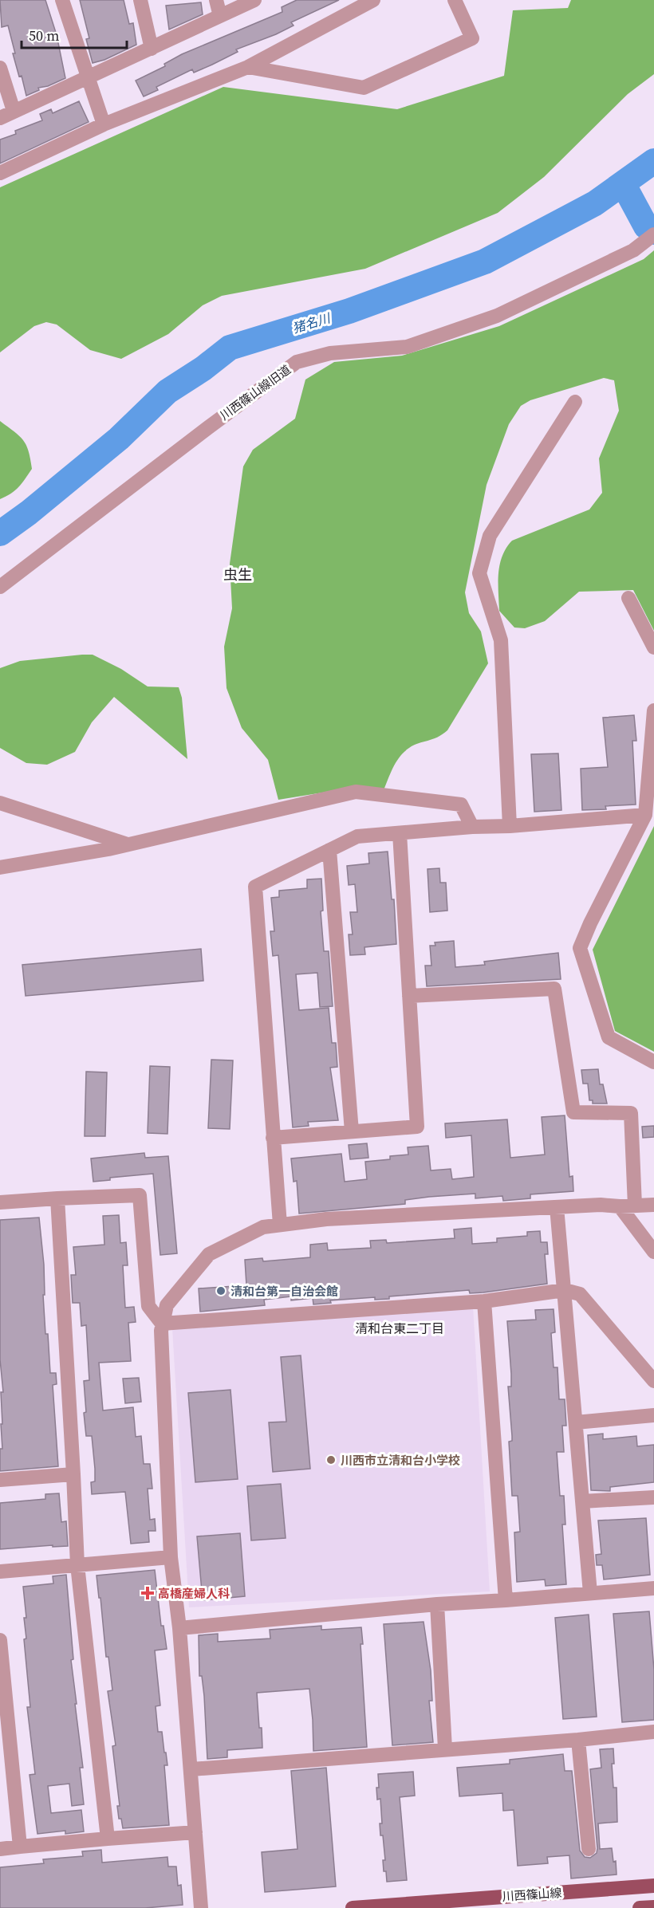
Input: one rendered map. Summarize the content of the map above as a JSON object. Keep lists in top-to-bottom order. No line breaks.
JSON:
{"streets":{"main road":["川西篠山線"],"street":["川西篠山線旧道"]},"districts":["虫生","清和台東二丁目"],"water":["猪名川"],"places":{"other":["清和台第一自治会館","川西市立清和台小学校"],"health":["高橋産婦人科"]},"scale_bar":"50 m"}
